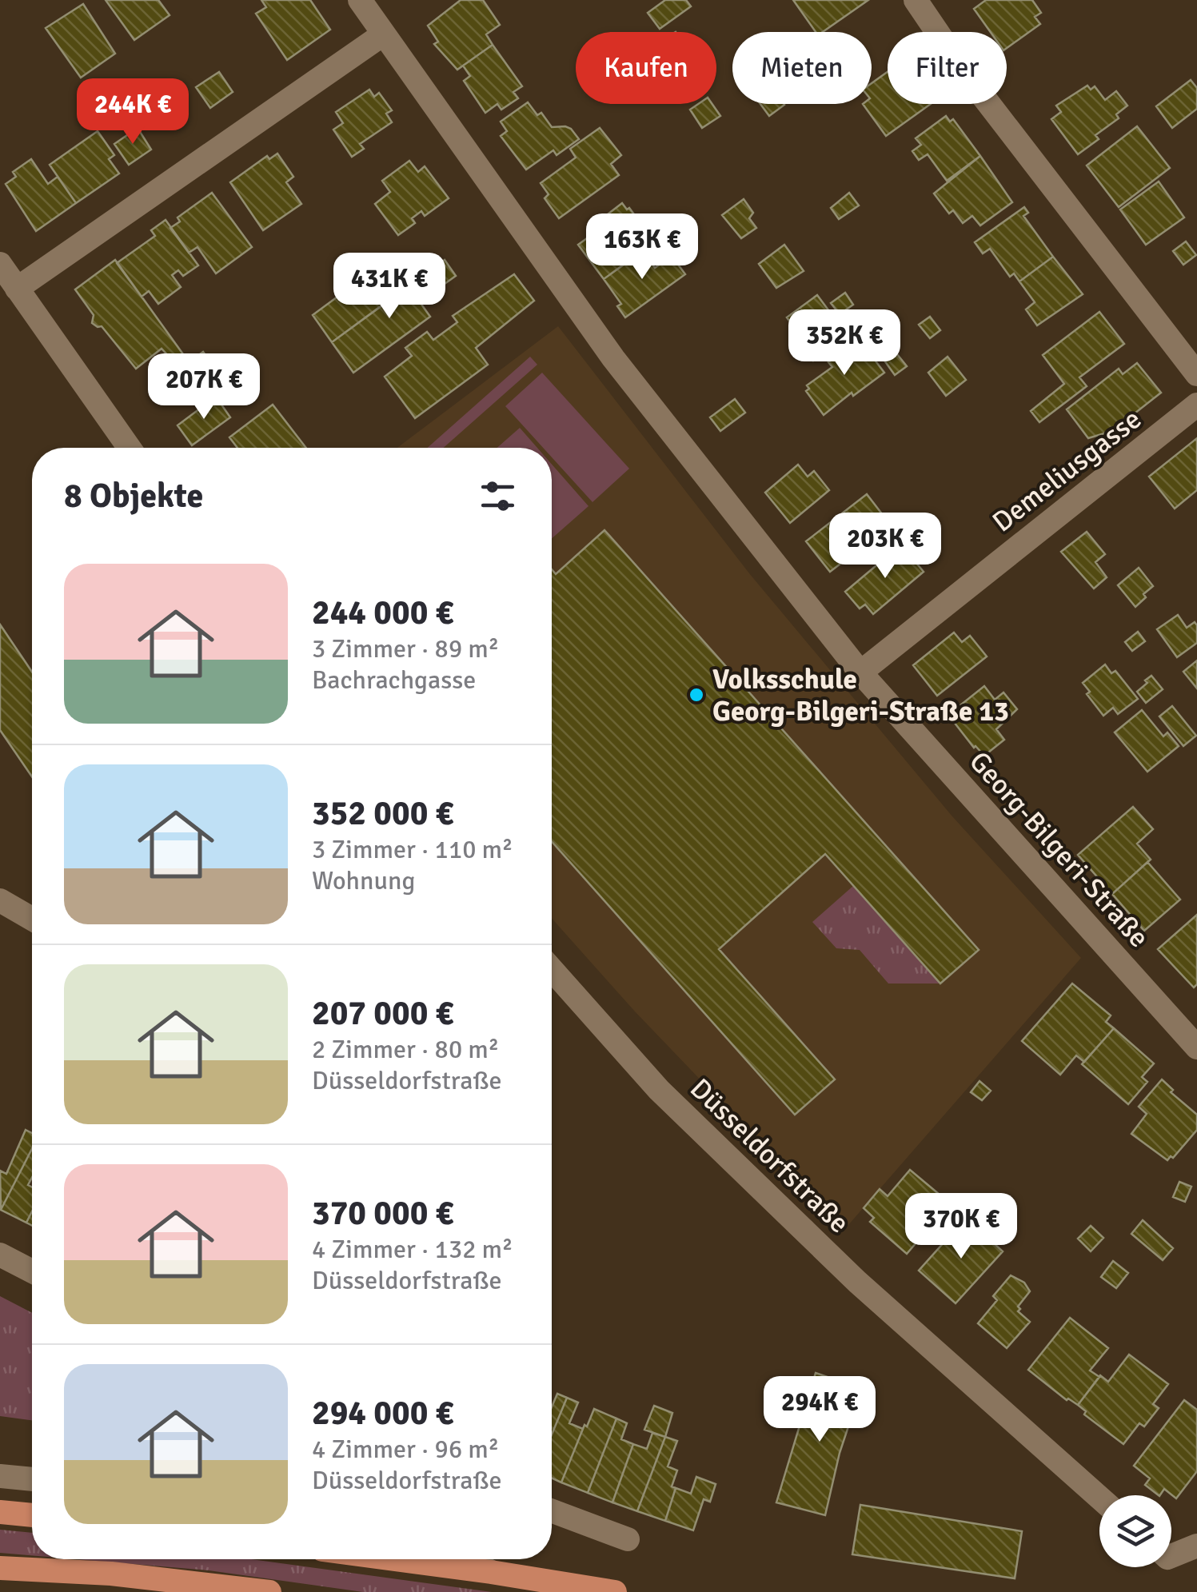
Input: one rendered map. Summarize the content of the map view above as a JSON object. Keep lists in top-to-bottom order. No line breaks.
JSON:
{"streets":{"street":["Demeliusgasse","Georg-Bilgeri-Straße","Düsseldorfstraße"]},"crossings":[["Demeliusgasse","Georg-Bilgeri-Straße"]],"places":["Volksschule Georg-Bilgeri-Straße 13"],"page":{"chip":["Kaufen","Mieten","Filter"],"price":["244K €","163K €","431K €","352K €","207K €","203K €","370K €","294K €"],"heading":"8 Objekte","list":[{"name":"244 000 €","note":"3 Zimmer · 89 m² · Bachrachgasse"},{"name":"352 000 €","note":"3 Zimmer · 110 m² · Wohnung"},{"name":"207 000 €","note":"2 Zimmer · 80 m² · Düsseldorfstraße"},{"name":"370 000 €","note":"4 Zimmer · 132 m² · Düsseldorfstraße"},{"name":"294 000 €","note":"4 Zimmer · 96 m² · Düsseldorfstraße"}]}}
